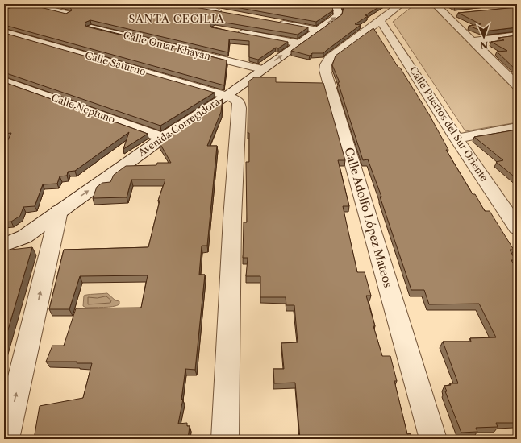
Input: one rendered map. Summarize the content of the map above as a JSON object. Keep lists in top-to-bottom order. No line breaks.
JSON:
{"streets":{"street":["Calle Omar Khayan","Calle Saturno","Calle Neptuno","Calle Puertos del Sur Oriente","Avenida Corregidora","Calle Adolfo López Mateos"]},"crossings":[["Calle Omar Khayan","Avenida Corregidora"],["Calle Saturno","Avenida Corregidora"],["Calle Neptuno","Avenida Corregidora"],["Calle Puertos del Sur Oriente","Calle Adolfo López Mateos"]],"one_way":["Avenida Corregidora"],"districts":["SANTA CECILIA"],"north":"bottom"}
